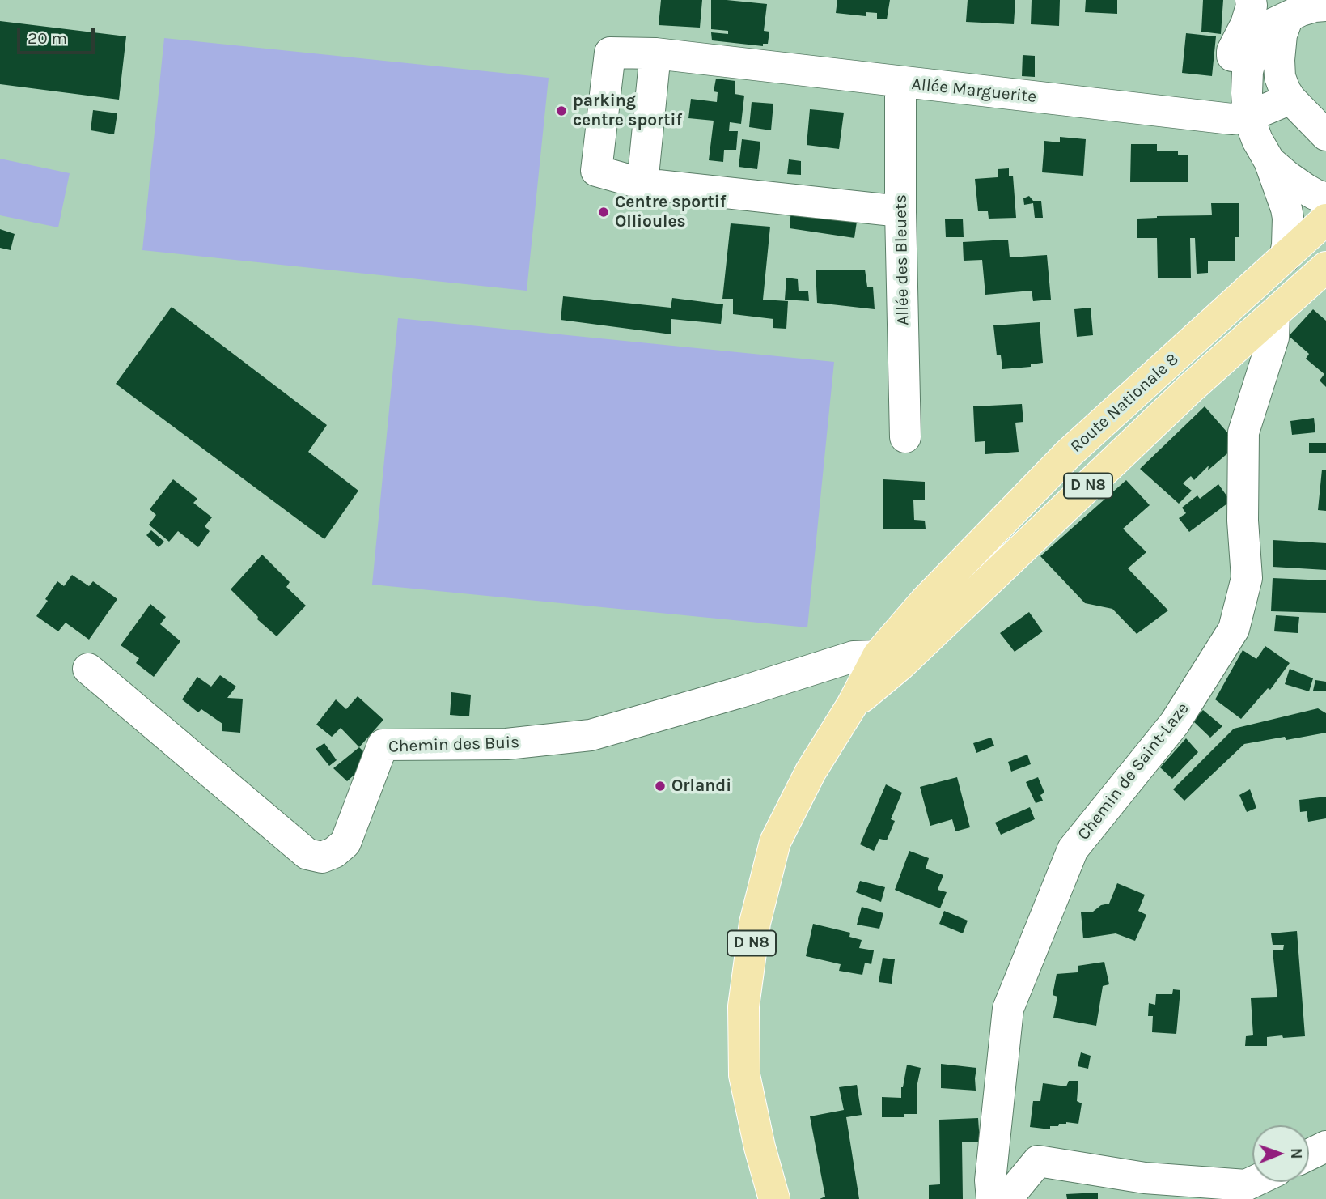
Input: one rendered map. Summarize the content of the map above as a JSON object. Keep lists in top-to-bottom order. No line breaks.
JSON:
{"streets":{"main road":["Route Nationale 8","D N8"],"street":["Allée Marguerite","Allée des Bleuets","Chemin des Buis","Chemin de Saint-Laze"]},"crossings":[["Allée Marguerite","Allée des Bleuets"],["Route Nationale 8","Chemin des Buis"],["Route Nationale 8","Chemin de Saint-Laze"]],"places":["parking centre sportif","Centre sportif Ollioules","Orlandi"],"scale_bar":"20 m","north":"right"}
